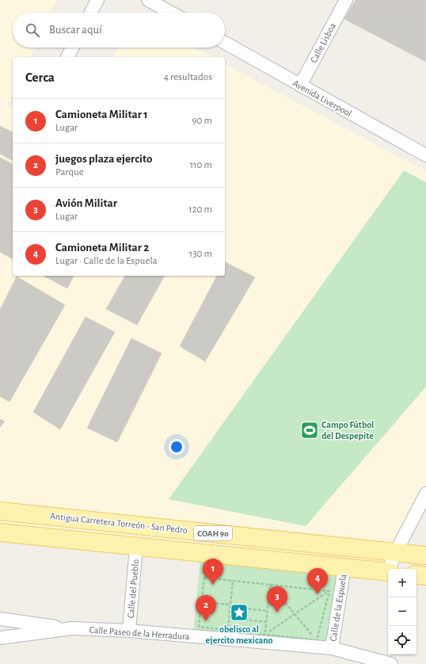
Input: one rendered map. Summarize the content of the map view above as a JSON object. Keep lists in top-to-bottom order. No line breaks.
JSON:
{"streets":{"main road":["Antigua Carretera Torreón - San Pedro","COAH 90"],"street":["Calle Lisboa","Avenida Liverpool","Calle del Pueblo","Calle de la Espuela","Calle Paseo de la Herradura"]},"crossings":[["Calle Lisboa","Avenida Liverpool"],["COAH 90","Calle del Pueblo"],["COAH 90","Calle de la Espuela"],["Calle del Pueblo","Calle Paseo de la Herradura"],["Calle de la Espuela","Calle Paseo de la Herradura"]],"places":{"sports":["Campo Fútbol del Despepite"],"place":["obelisco al ejercito mexicano"]},"page":{"search":"Buscar aquí","heading":["Cerca","4 resultados"],"list":[{"mark":"1","name":"Camioneta Militar 1","note":"Lugar","value":"90 m"},{"mark":"2","name":"juegos plaza ejercito","note":"Parque","value":"110 m"},{"mark":"3","name":"Avión Militar","note":"Lugar","value":"120 m"},{"mark":"4","name":"Camioneta Militar 2","note":"Lugar · Calle de la Espuela","value":"130 m"}],"pins":["1","4","3","2"],"map_buttons":["+","−"]}}
